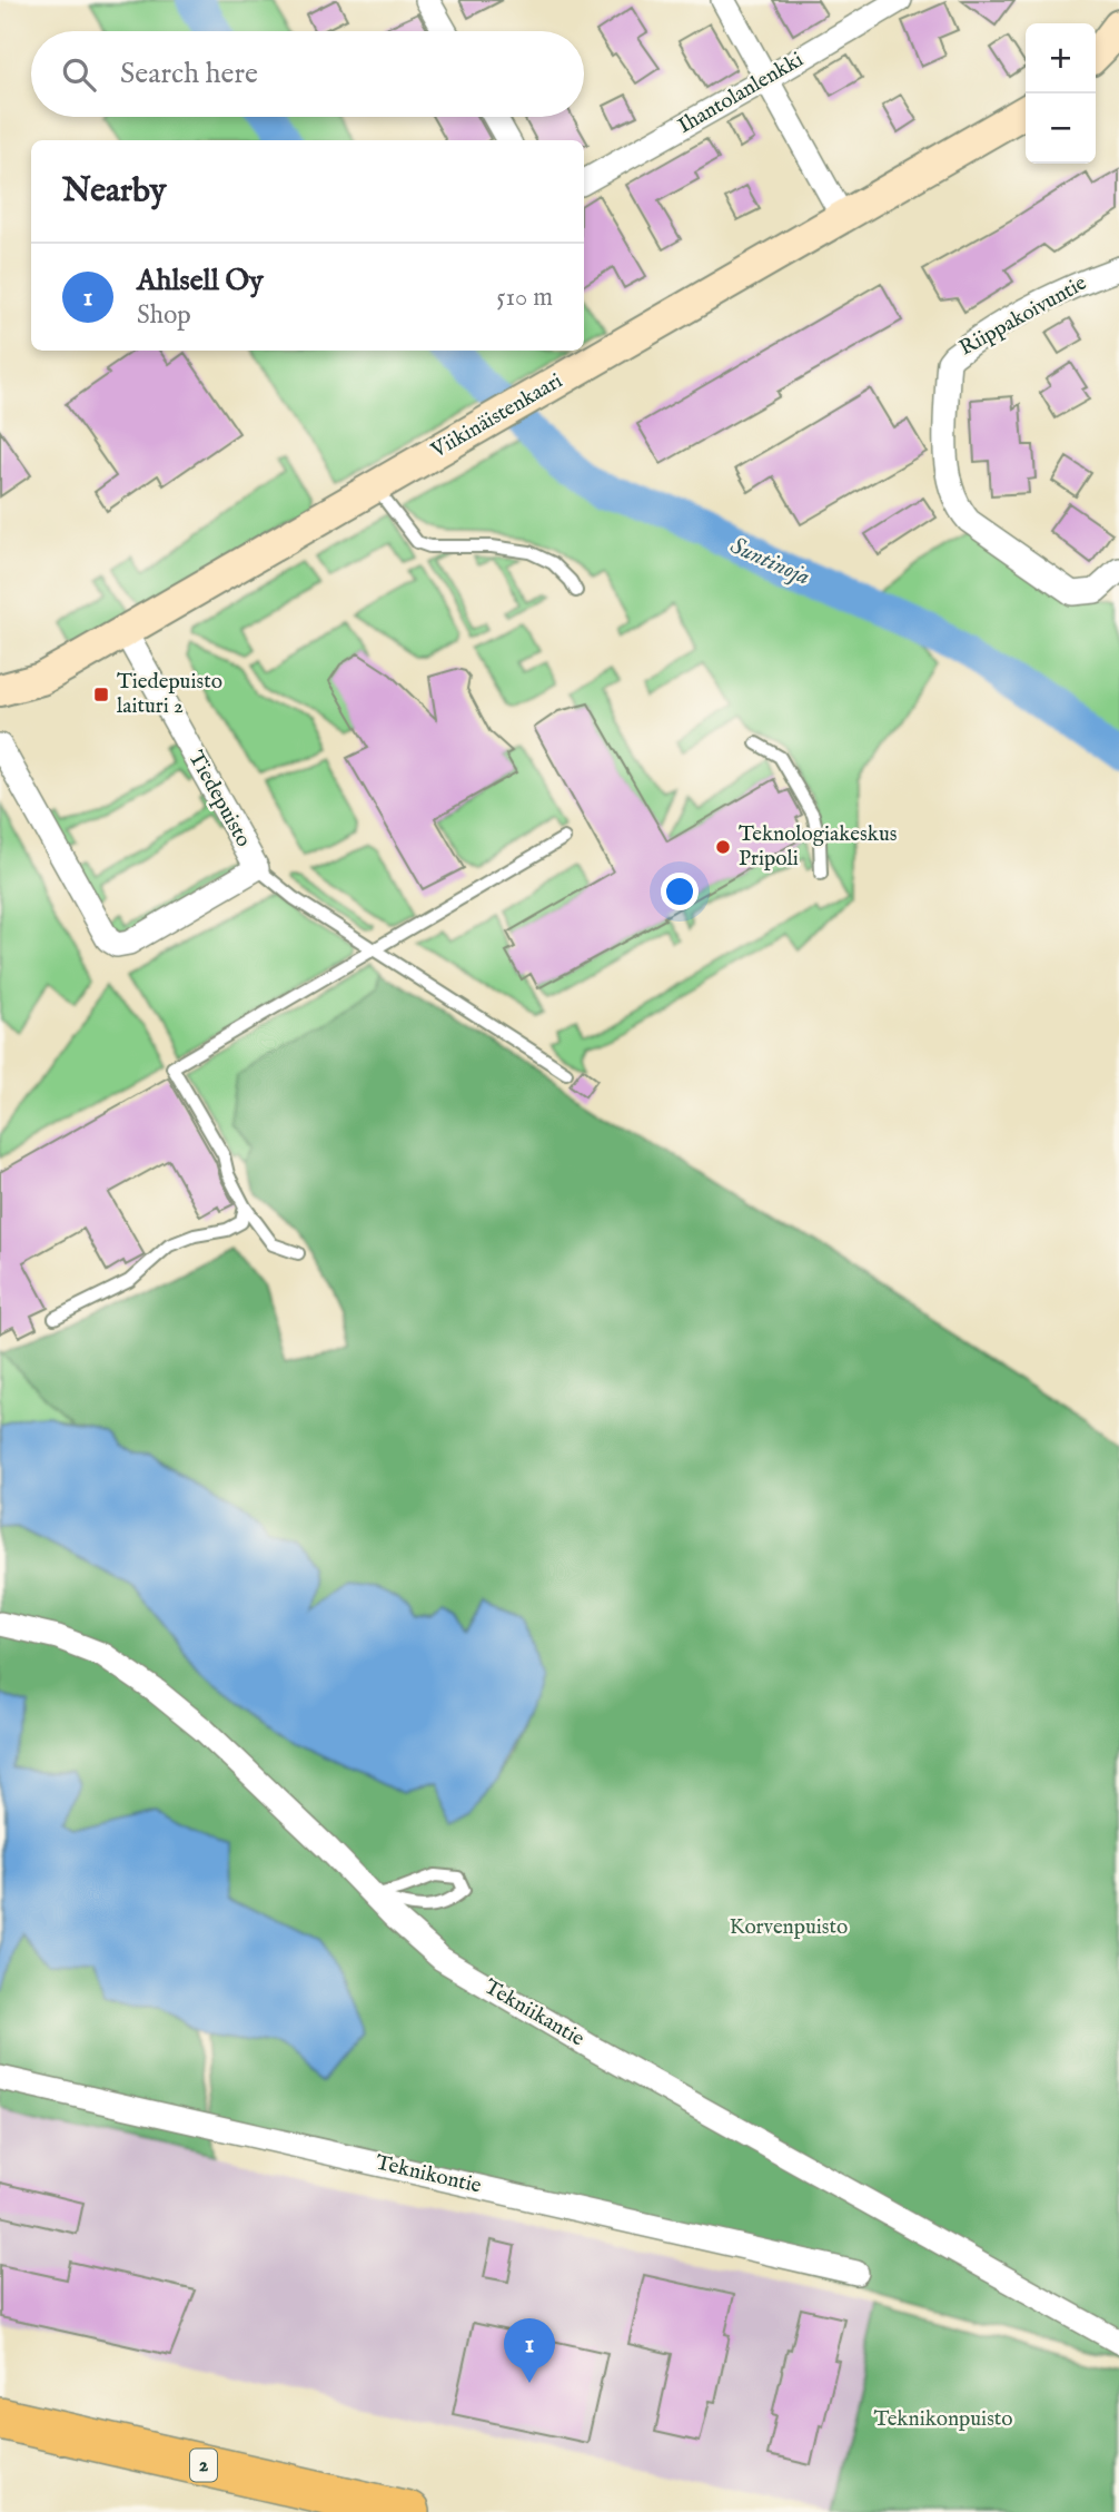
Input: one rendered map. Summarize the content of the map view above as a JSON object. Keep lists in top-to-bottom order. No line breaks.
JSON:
{"streets":{"highway":["2"],"street":["Ihantolanlenkki","Riippakoivuntie","Viikinäistenkaari","Tiedepuisto","Tekniikantie","Teknikontie"]},"crossings":[["Viikinäistenkaari","Tiedepuisto"]],"water":["Suntinoja"],"parks":["Korvenpuisto","Teknikonpuisto"],"places":{"transit":["Tiedepuisto laituri 2"],"other":["Teknologiakeskus Pripoli"]},"page":{"map_buttons":["+","−"],"search":"Search here","heading":"Nearby","list":[{"mark":"1","name":"Ahlsell Oy","note":"Shop","value":"510 m"}],"pins":"1"}}
